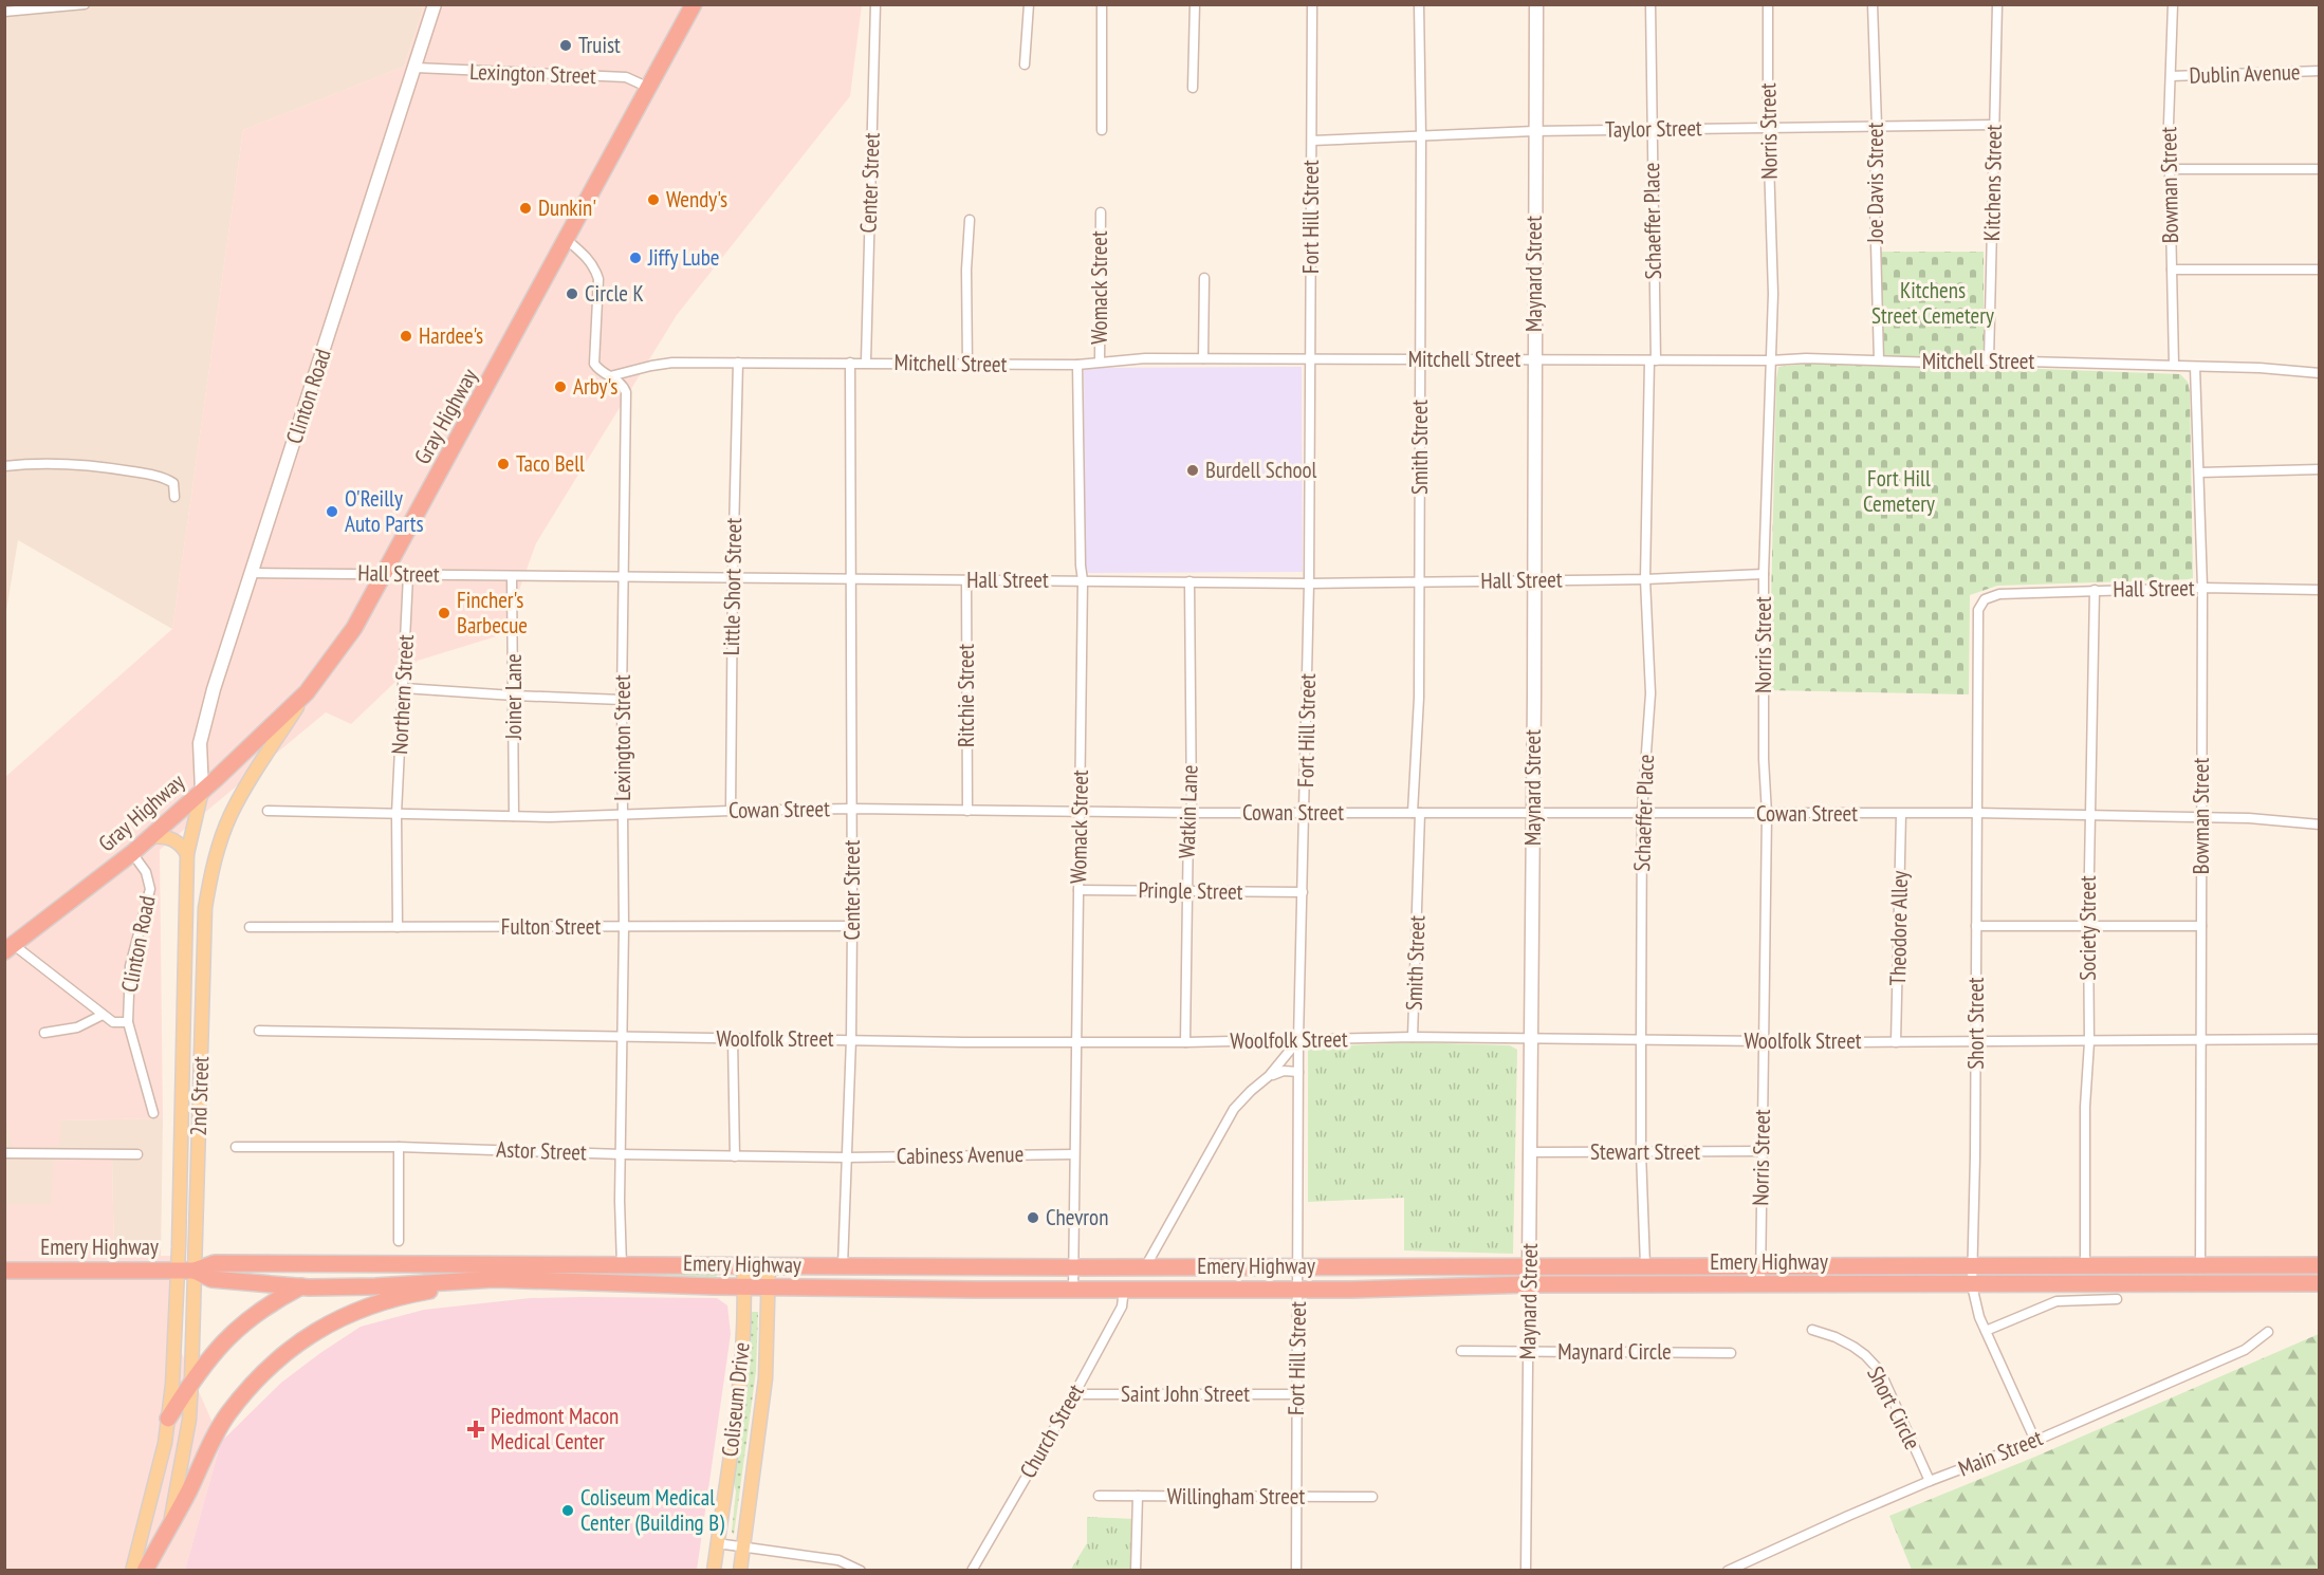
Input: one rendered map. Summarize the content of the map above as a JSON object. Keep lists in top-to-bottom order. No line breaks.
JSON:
{"streets":{"highway":["Gray Highway","Emery Highway"],"main road":["2nd Street","Coliseum Drive"],"street":["Lexington Street","Dublin Avenue","Taylor Street","Norris Street","Center Street","Joe Davis Street","Kitchens Street","Bowman Street","Fort Hill Street","Schaeffer Place","Maynard Street","Womack Street","Mitchell Street","Clinton Road","Smith Street","Hall Street","Little Short Street","Northern Street","Ritchie Street","Joiner Lane","Cowan Street","Watkin Lane","Pringle Street","Fulton Street","Theodore Alley","Society Street","Short Street","Woolfolk Street","Astor Street","Stewart Street","Cabiness Avenue","Maynard Circle","Saint John Street","Short Circle","Church Street","Main Street","Willingham Street"]},"crossings":[["Lexington Street","Mitchell Street"],["Lexington Street","Clinton Road"],["Lexington Street","Gray Highway"],["Lexington Street","Hall Street"],["Lexington Street","Cowan Street"],["Lexington Street","Fulton Street"],["Lexington Street","Woolfolk Street"],["Lexington Street","Astor Street"],["Lexington Street","Emery Highway"],["Dublin Avenue","Bowman Street"],["Taylor Street","Norris Street"],["Taylor Street","Joe Davis Street"],["Taylor Street","Kitchens Street"],["Taylor Street","Fort Hill Street"],["Taylor Street","Schaeffer Place"],["Taylor Street","Maynard Street"],["Taylor Street","Smith Street"],["Norris Street","Mitchell Street"],["Norris Street","Hall Street"],["Norris Street","Cowan Street"],["Norris Street","Woolfolk Street"],["Norris Street","Stewart Street"],["Norris Street","Emery Highway"],["Center Street","Mitchell Street"],["Center Street","Hall Street"],["Center Street","Cowan Street"],["Center Street","Fulton Street"],["Center Street","Woolfolk Street"],["Center Street","Astor Street"],["Center Street","Cabiness Avenue"],["Center Street","Emery Highway"],["Joe Davis Street","Mitchell Street"],["Kitchens Street","Mitchell Street"],["Bowman Street","Mitchell Street"],["Bowman Street","Hall Street"],["Bowman Street","Cowan Street"],["Bowman Street","Woolfolk Street"],["Bowman Street","Emery Highway"],["Fort Hill Street","Mitchell Street"],["Fort Hill Street","Hall Street"],["Fort Hill Street","Cowan Street"],["Fort Hill Street","Pringle Street"],["Fort Hill Street","Woolfolk Street"],["Fort Hill Street","Emery Highway"],["Fort Hill Street","Saint John Street"],["Fort Hill Street","Willingham Street"],["Schaeffer Place","Mitchell Street"],["Schaeffer Place","Hall Street"],["Schaeffer Place","Cowan Street"],["Schaeffer Place","Woolfolk Street"],["Schaeffer Place","Stewart Street"],["Schaeffer Place","Emery Highway"],["Maynard Street","Mitchell Street"],["Maynard Street","Hall Street"],["Maynard Street","Cowan Street"],["Maynard Street","Woolfolk Street"],["Maynard Street","Stewart Street"],["Maynard Street","Emery Highway"],["Maynard Street","Maynard Circle"],["Womack Street","Mitchell Street"],["Womack Street","Hall Street"],["Womack Street","Cowan Street"],["Womack Street","Pringle Street"],["Womack Street","Woolfolk Street"],["Womack Street","Cabiness Avenue"],["Womack Street","Emery Highway"],["Mitchell Street","Smith Street"],["Mitchell Street","Little Short Street"],["Clinton Road","Gray Highway"],["Clinton Road","Hall Street"],["Clinton Road","2nd Street"],["Gray Highway","Hall Street"],["Gray Highway","2nd Street"],["Smith Street","Hall Street"],["Smith Street","Cowan Street"],["Smith Street","Woolfolk Street"],["Hall Street","Little Short Street"],["Hall Street","Northern Street"],["Hall Street","Ritchie Street"],["Hall Street","Joiner Lane"],["Hall Street","Watkin Lane"],["Hall Street","Society Street"],["Hall Street","Short Street"],["Little Short Street","Cowan Street"],["Northern Street","Cowan Street"],["Northern Street","Fulton Street"],["Ritchie Street","Cowan Street"],["Joiner Lane","Cowan Street"],["Cowan Street","Watkin Lane"],["Cowan Street","Theodore Alley"],["Cowan Street","Society Street"],["Cowan Street","Short Street"],["Watkin Lane","Pringle Street"],["Watkin Lane","Woolfolk Street"],["Theodore Alley","Woolfolk Street"],["Society Street","Woolfolk Street"],["Society Street","Emery Highway"],["Short Street","Woolfolk Street"],["Short Street","Emery Highway"],["Short Street","Main Street"],["2nd Street","Emery Highway"],["Astor Street","Cabiness Avenue"],["Emery Highway","Coliseum Drive"],["Emery Highway","Church Street"],["Saint John Street","Church Street"],["Short Circle","Main Street"]],"parks":["Kitchens Street Cemetery","Fort Hill Cemetery"],"places":{"other":["Truist","Wendy's","Dunkin'","Jiffy Lube","Circle K","Hardee's","Arby's","Taco Bell","Burdell School","O'Reilly Auto Parts","Fincher's Barbecue","Chevron","Coliseum Medical Center (Building B)"],"health":["Piedmont Macon Medical Center"]}}
